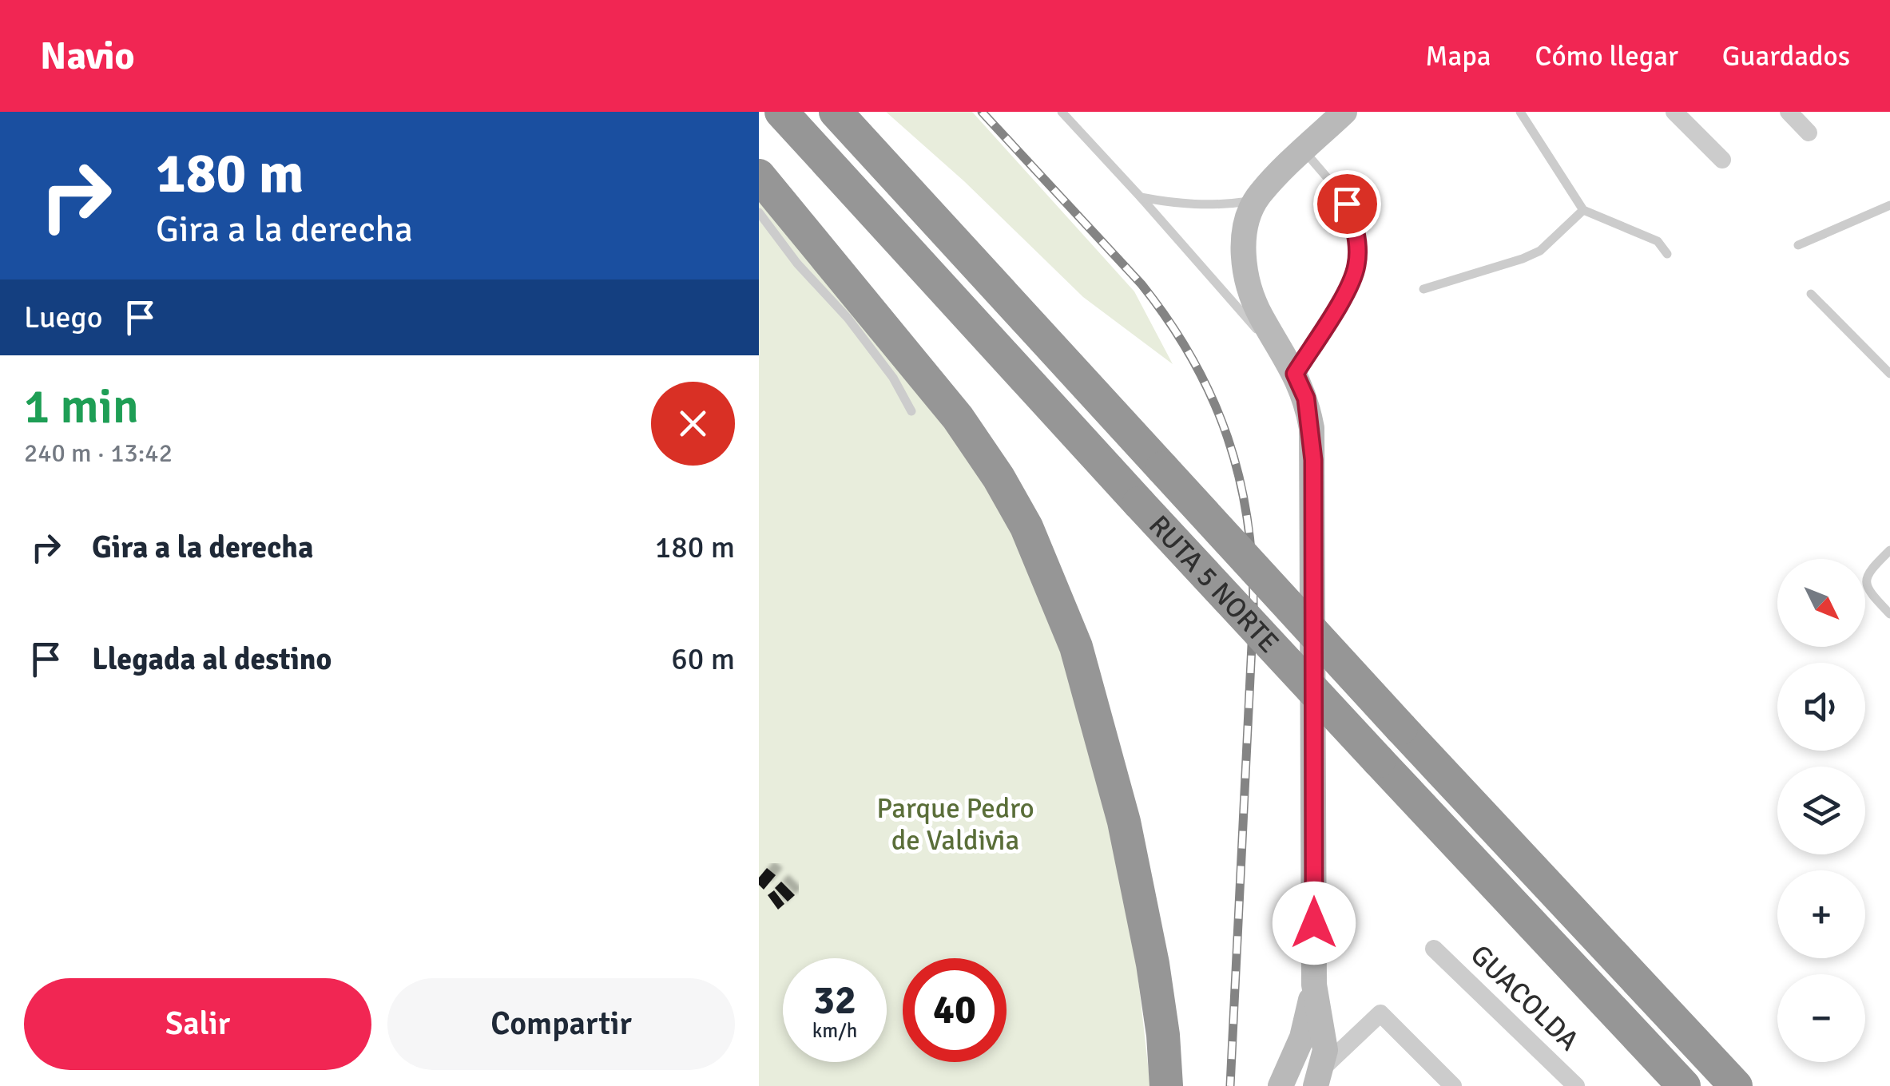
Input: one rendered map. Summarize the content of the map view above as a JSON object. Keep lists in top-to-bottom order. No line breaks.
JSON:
{"streets":{"highway":["RUTA 5 NORTE"],"street":["GUACOLDA"]},"parks":["Parque Pedro de Valdivia"],"north":"bottom right","page":{"header":"Navio","nav":["Mapa","Cómo llegar","Guardados"],"turn":["180 m","Gira a la derecha"],"then":"Luego","heading":["1 min","240 m · 13:42"],"list":[{"name":"Gira a la derecha","value":"180 m"},{"name":"Llegada al destino","value":"60 m"}],"map_buttons":["+","−"],"speed":"32 km/h","limit":"40","buttons":["Salir","Compartir"]}}
